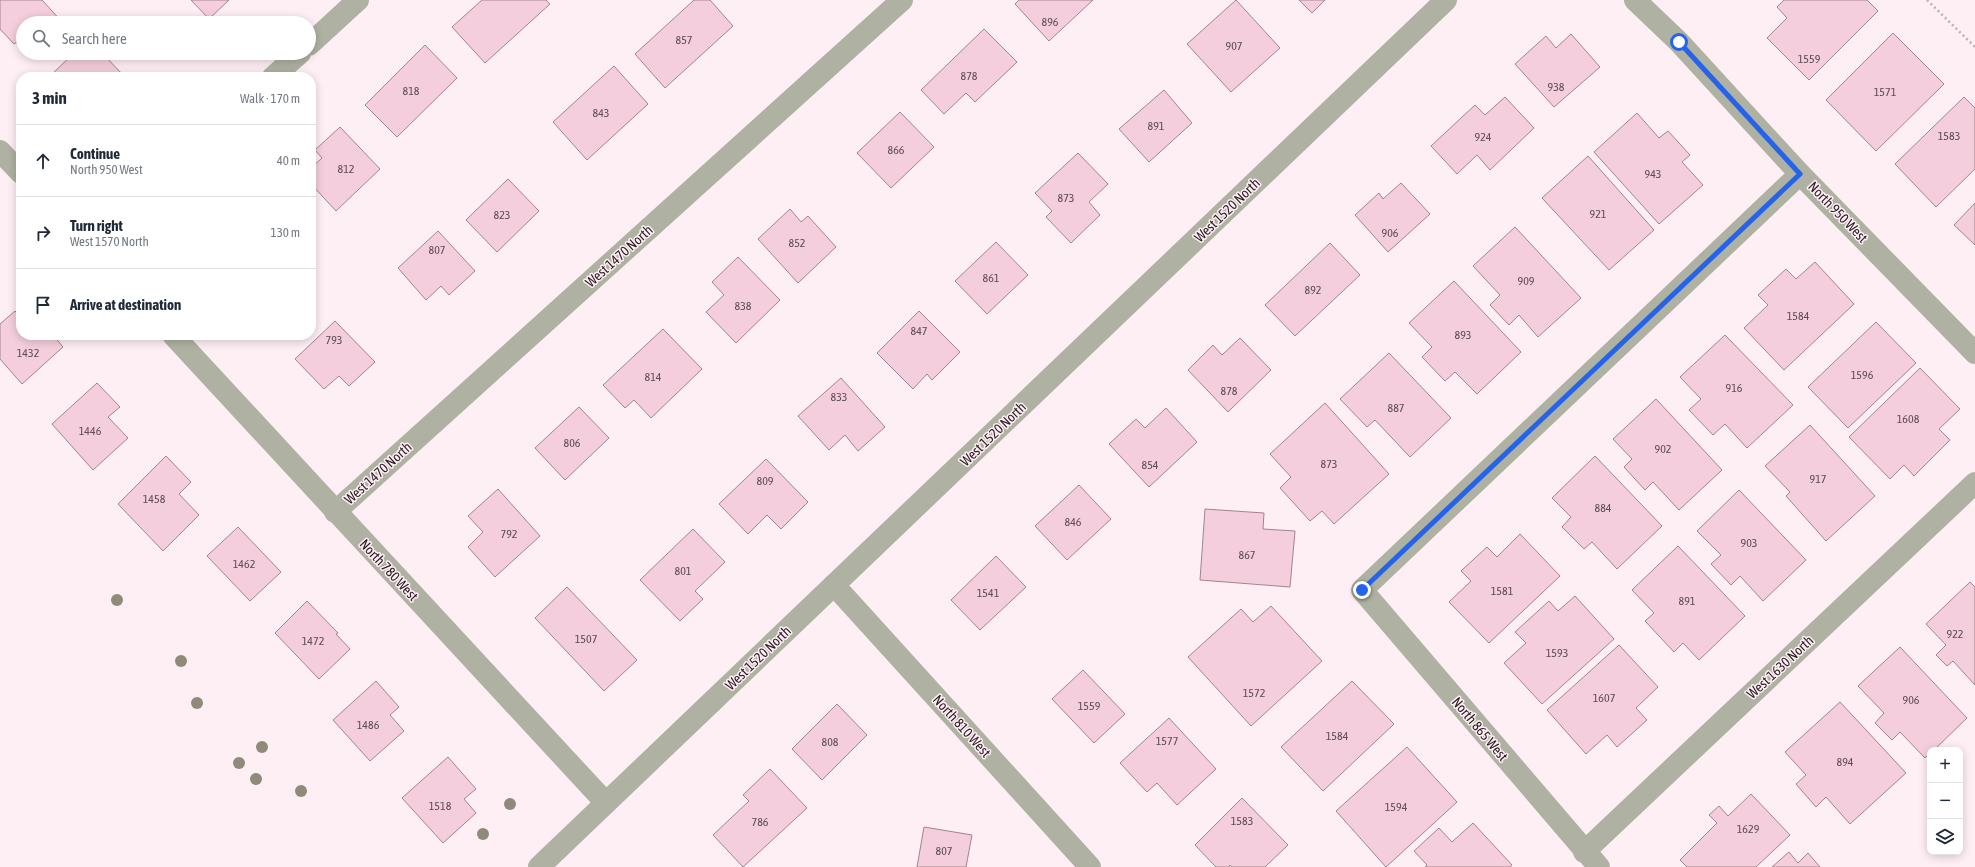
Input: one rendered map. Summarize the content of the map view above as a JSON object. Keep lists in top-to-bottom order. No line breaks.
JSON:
{"streets":{"street":["West 1520 North","North 950 West","West 1470 North","North 780 West","West 1630 North","North 810 West","North 865 West"]},"crossings":[["West 1520 North","North 780 West"],["West 1520 North","North 810 West"],["North 950 West","North 865 West"],["West 1470 North","North 780 West"],["West 1630 North","North 865 West"]],"house_numbers":["896","857","907","1559","878","938","818","1571","843","891","1583","924","866","812","943","873","921","823","906","852","807","861","909","892","838","1584","847","893","793","1432","1596","814","916","878","833","887","1608","1446","806","902","873","854","917","809","1458","884","846","792","903","867","1462","801","1581","1541","891","922","1507","1472","1593","1572","1607","906","1559","1486","1584","1577","808","894","1518","1594","1583","786","1629","807"],"page":{"search":"Search here","heading":["3 min","Walk · 170 m"],"list":[["Continue","North 950 West","40 m"],["Turn right","West 1570 North","130 m"],"Arrive at destination"],"map_buttons":["+","−"]}}
